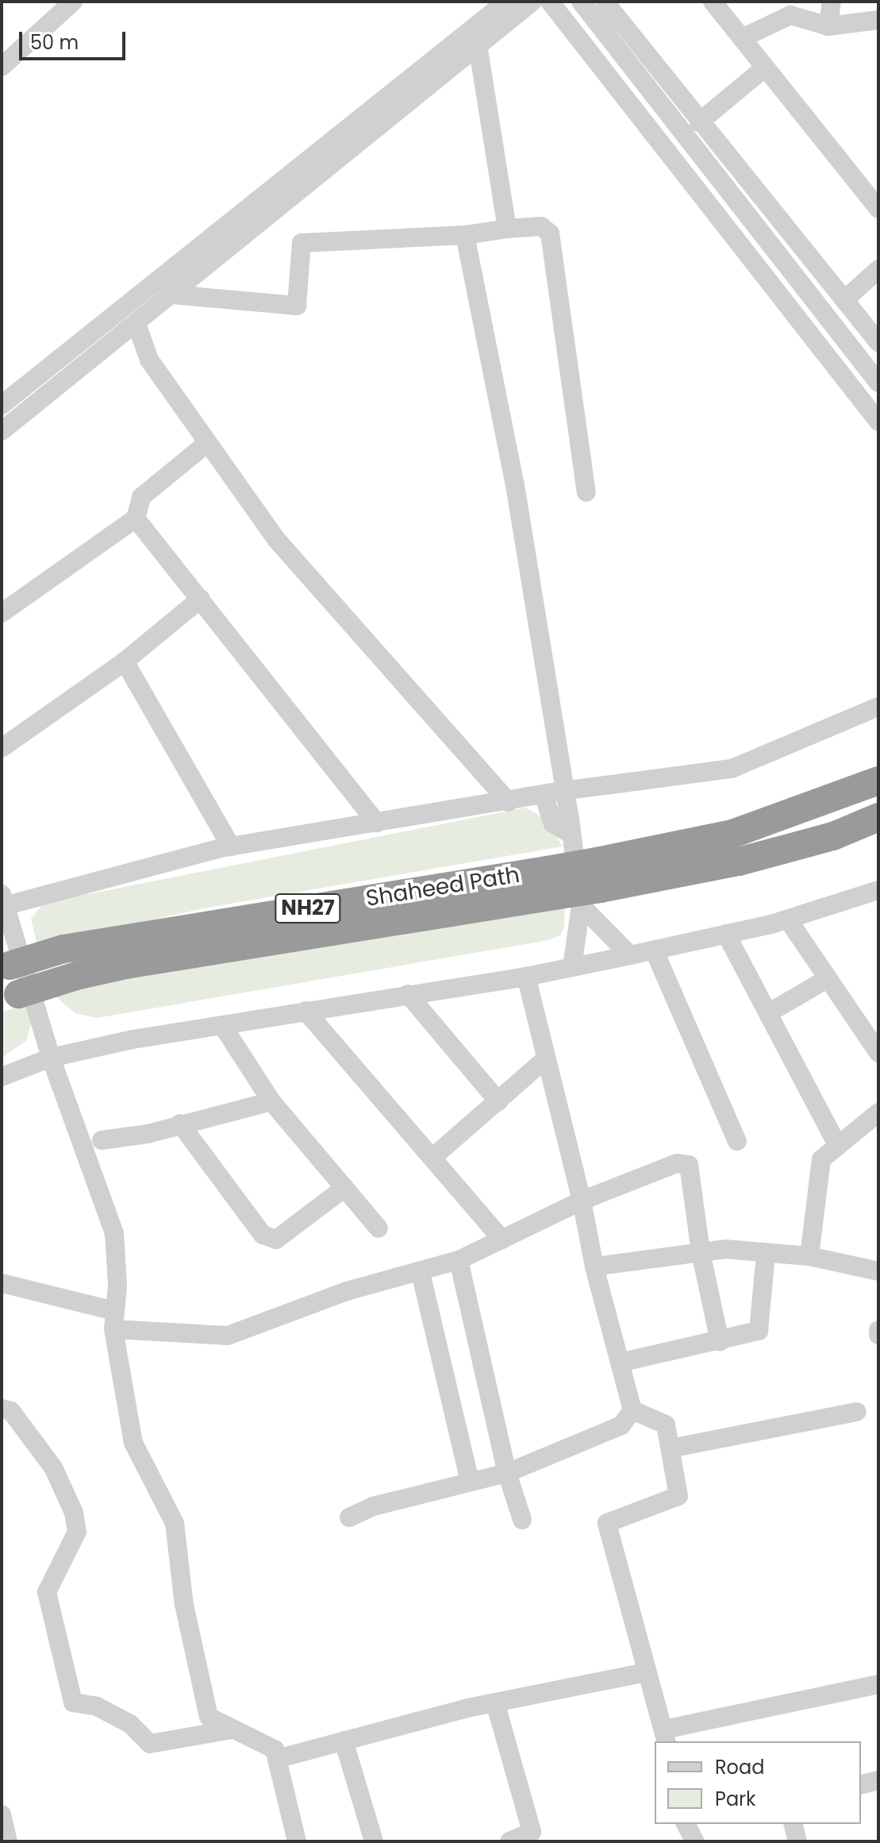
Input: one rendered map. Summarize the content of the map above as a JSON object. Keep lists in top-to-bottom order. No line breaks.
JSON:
{"streets":{"highway":["Shaheed Path","NH27"]},"legend":["Road","Park"],"scale_bar":"50 m"}
